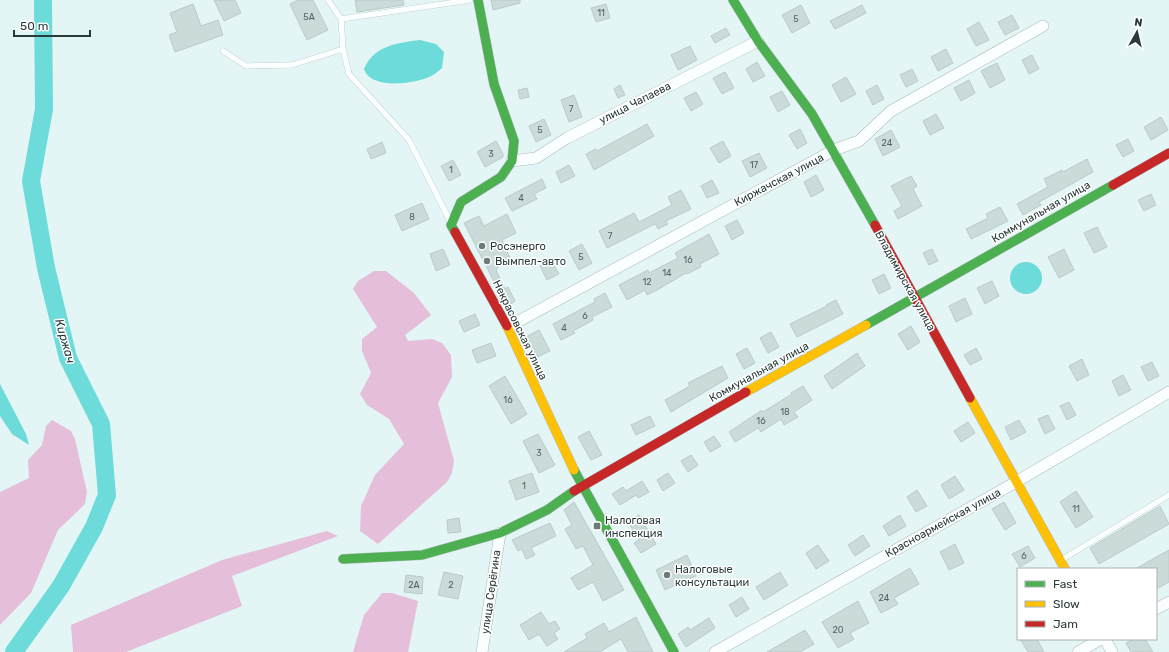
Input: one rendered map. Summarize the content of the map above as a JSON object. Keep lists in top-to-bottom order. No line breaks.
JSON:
{"streets":{"street":["улица Чапаева","Киржачская улица","Коммунальная улица","Владимирская улица","Некрасовская улица","Красноармейская улица","улица Серёгина"]},"crossings":[["улица Чапаева","Владимирская улица"],["Киржачская улица","Владимирская улица"],["Киржачская улица","Некрасовская улица"],["Коммунальная улица","Владимирская улица"],["Коммунальная улица","Некрасовская улица"],["Коммунальная улица","улица Серёгина"],["Владимирская улица","Красноармейская улица"]],"water":["Киржач"],"places":{"other":["Росэнерго","Вымпел-авто","Налоговые консультации"],"transit":["Налоговая инспекция"]},"house_numbers":["11","5А","5","7","5","24","3","17","1","4","8","7","5","16","14","12","6","4","16","18","16","3","1","11","6","2А","2","24","20"],"legend":["Fast","Slow","Jam"],"scale_bar":"50 m","north":"top"}
